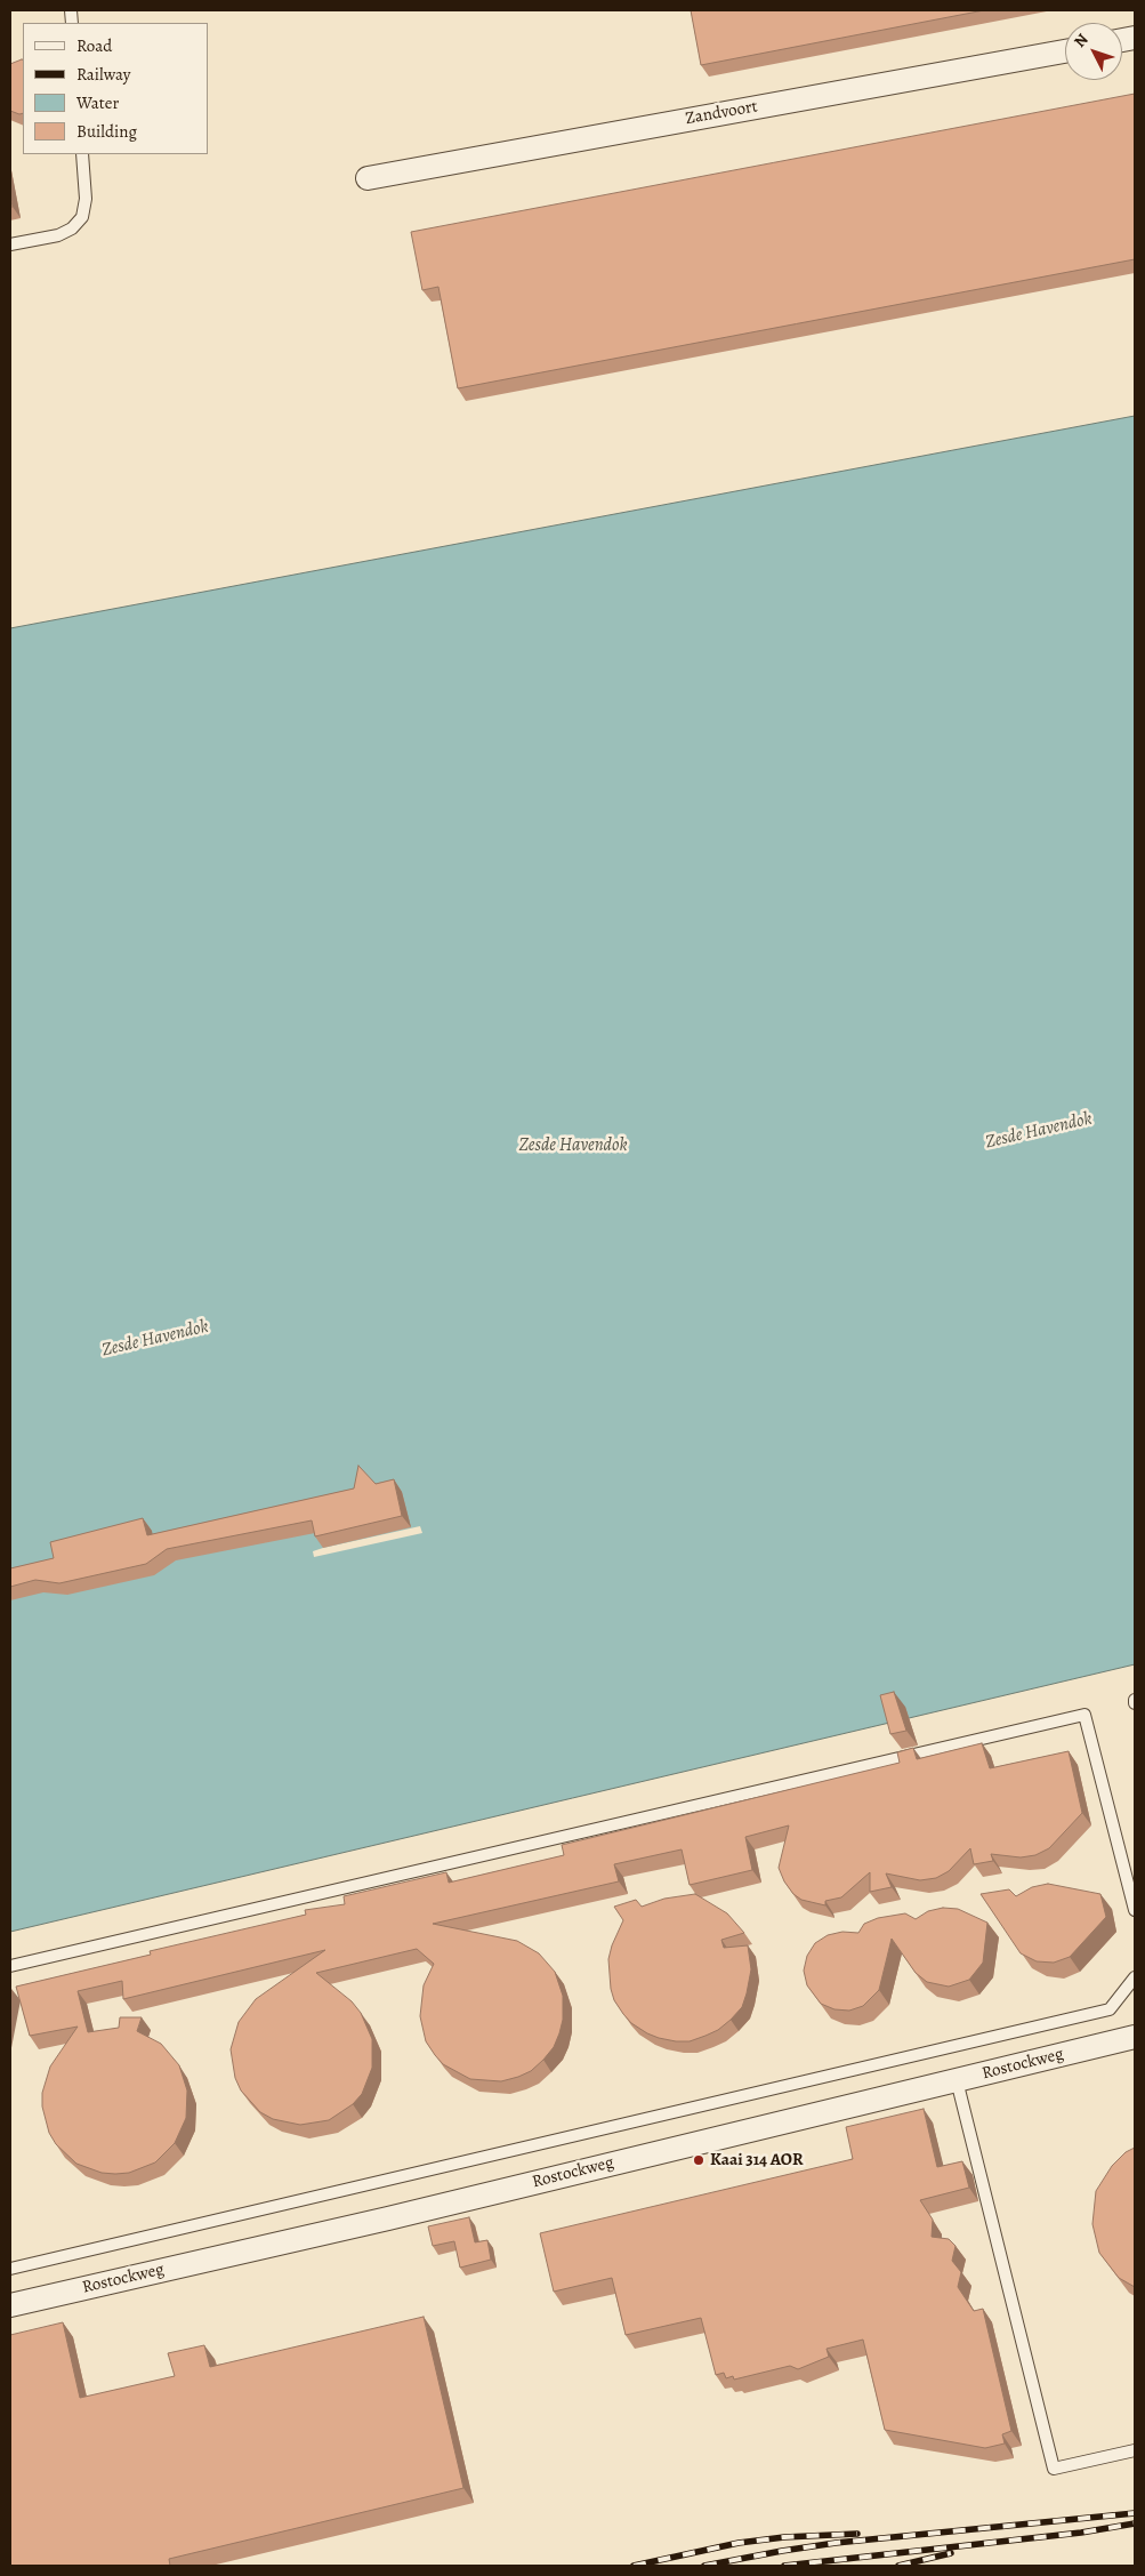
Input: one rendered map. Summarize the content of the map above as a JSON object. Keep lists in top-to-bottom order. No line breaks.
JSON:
{"streets":{"street":["Zandvoort","Rostockweg"]},"water":["Zesde Havendok"],"places":["Kaai 314 AOR"],"legend":["Road","Railway","Water","Building"],"north":"top left"}
